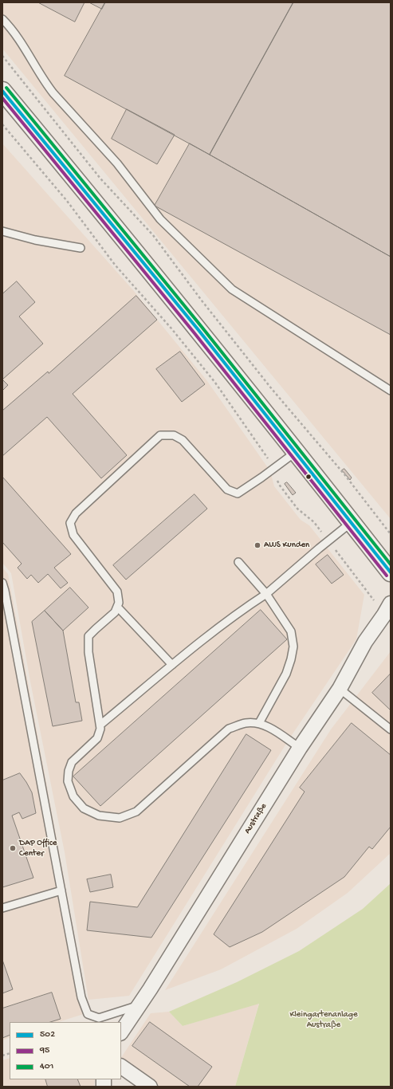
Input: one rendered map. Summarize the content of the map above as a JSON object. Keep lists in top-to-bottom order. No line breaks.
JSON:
{"streets":{"street":["Austraße"]},"parks":["Kleingartenanlage Austraße"],"places":["AWS Kunden","DAP Office Center"],"lines":["transit line 401","transit line 502","transit line 95"],"legend":["502","95","401"]}
